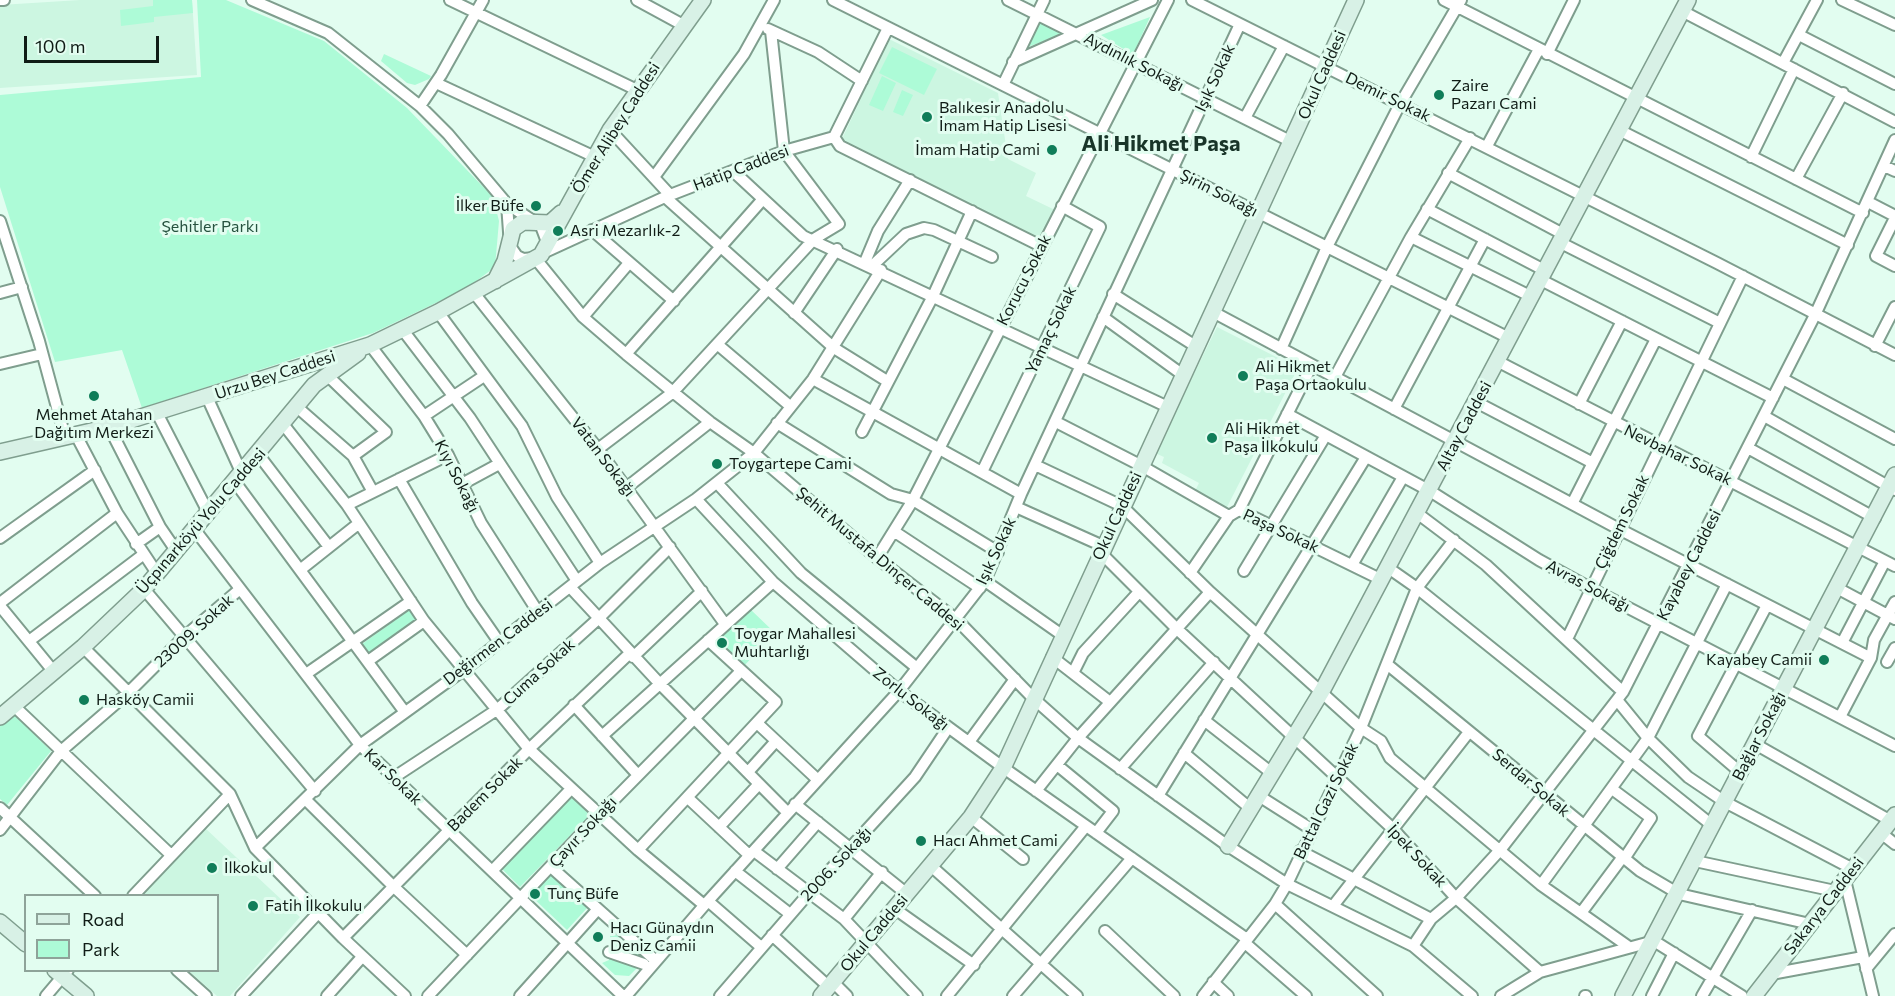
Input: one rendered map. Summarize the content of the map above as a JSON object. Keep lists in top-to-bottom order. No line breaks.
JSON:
{"streets":{"main road":["Okul Caddesi","Ömer Alibey Caddesi","Urzu Bey Caddesi","Altay Caddesi","Üçpınarköyü Yolu Caddesi","Bağlar Sokağı","Sakarya Caddesi"],"street":["Aydınlık Sokağı","Işık Sokak","Demir Sokak","Hatip Caddesi","Şirin Sokağı","Korucu Sokak","Yamaç Sokak","Nevbahar Sokak","Vatan Sokağı","Kıyı Sokağı","Çiğdem Sokak","Paşa Sokak","Şehit Mustafa Dinçer Caddesi","Kayabey Caddesi","Avras Sokağı","23009. Sokak","Değirmen Caddesi","Cuma Sokak","Zorlu Sokağı","Kar Sokak","Serdar Sokak","Badem Sokak","Battal Gazi Sokak","Çayır Sokağı","İpek Sokak","2006. Sokağı"]},"crossings":[["Aydınlık Sokağı","Okul Caddesi"],["Aydınlık Sokağı","Işık Sokak"],["Aydınlık Sokağı","Korucu Sokak"],["Okul Caddesi","Demir Sokak"],["Okul Caddesi","Şirin Sokağı"],["Okul Caddesi","Paşa Sokak"],["Okul Caddesi","Şehit Mustafa Dinçer Caddesi"],["Okul Caddesi","Zorlu Sokağı"],["Okul Caddesi","İpek Sokak"],["Işık Sokak","Demir Sokak"],["Işık Sokak","Şirin Sokağı"],["Işık Sokak","Paşa Sokak"],["Işık Sokak","Şehit Mustafa Dinçer Caddesi"],["Işık Sokak","Zorlu Sokağı"],["Işık Sokak","Kar Sokak"],["Demir Sokak","Altay Caddesi"],["Demir Sokak","Çiğdem Sokak"],["Demir Sokak","Kayabey Caddesi"],["Ömer Alibey Caddesi","Hatip Caddesi"],["Ömer Alibey Caddesi","Urzu Bey Caddesi"],["Ömer Alibey Caddesi","Şehit Mustafa Dinçer Caddesi"],["Hatip Caddesi","Urzu Bey Caddesi"],["Hatip Caddesi","Şehit Mustafa Dinçer Caddesi"],["Şirin Sokağı","Korucu Sokak"],["Şirin Sokağı","Altay Caddesi"],["Korucu Sokak","Yamaç Sokak"],["Korucu Sokak","Şehit Mustafa Dinçer Caddesi"],["Urzu Bey Caddesi","Vatan Sokağı"],["Urzu Bey Caddesi","Kıyı Sokağı"],["Urzu Bey Caddesi","Üçpınarköyü Yolu Caddesi"],["Urzu Bey Caddesi","Şehit Mustafa Dinçer Caddesi"],["Altay Caddesi","Nevbahar Sokak"],["Altay Caddesi","Paşa Sokak"],["Altay Caddesi","Şehit Mustafa Dinçer Caddesi"],["Altay Caddesi","Avras Sokağı"],["Altay Caddesi","İpek Sokak"],["Nevbahar Sokak","Çiğdem Sokak"],["Nevbahar Sokak","Kayabey Caddesi"],["Nevbahar Sokak","Bağlar Sokağı"],["Vatan Sokağı","Değirmen Caddesi"],["Vatan Sokağı","Cuma Sokak"],["Vatan Sokağı","Badem Sokak"],["Kıyı Sokağı","Üçpınarköyü Yolu Caddesi"],["Kıyı Sokağı","Değirmen Caddesi"],["Üçpınarköyü Yolu Caddesi","Kar Sokak"],["Çiğdem Sokak","Avras Sokağı"],["Paşa Sokak","Kayabey Caddesi"],["Paşa Sokak","Bağlar Sokağı"],["Paşa Sokak","Battal Gazi Sokak"],["Şehit Mustafa Dinçer Caddesi","Kayabey Caddesi"],["Şehit Mustafa Dinçer Caddesi","Değirmen Caddesi"],["Şehit Mustafa Dinçer Caddesi","Battal Gazi Sokak"],["Kayabey Caddesi","Avras Sokağı"],["Kayabey Caddesi","Serdar Sokak"],["Kayabey Caddesi","İpek Sokak"],["Avras Sokağı","Bağlar Sokağı"],["23009. Sokak","Kar Sokak"],["Değirmen Caddesi","Zorlu Sokağı"],["Değirmen Caddesi","Kar Sokak"],["Cuma Sokak","Kar Sokak"],["Zorlu Sokağı","Battal Gazi Sokak"],["Zorlu Sokağı","2006. Sokağı"],["Bağlar Sokağı","Serdar Sokak"],["Kar Sokak","Badem Sokak"],["Kar Sokak","Çayır Sokağı"],["Serdar Sokak","Battal Gazi Sokak"],["Battal Gazi Sokak","İpek Sokak"]],"districts":["Ali Hikmet Paşa"],"parks":["Şehitler Parkı"],"places":["Zaire Pazarı Cami","Balıkesir Anadolu İmam Hatip Lisesi","İmam Hatip Cami","İlker Büfe","Asri Mezarlık-2","Ali Hikmet Paşa Ortaokulu","Mehmet Atahan Dağıtım Merkezi","Ali Hikmet Paşa İlkokulu","Toygartepe Cami","Toygar Mahallesi Muhtarlığı","Kayabey Camii","Hasköy Camii","Hacı Ahmet Cami","İlkokul","Tunç Büfe","Fatih İlkokulu","Hacı Günaydın Deniz Camii"],"legend":["Road","Park"],"scale_bar":"100 m"}
